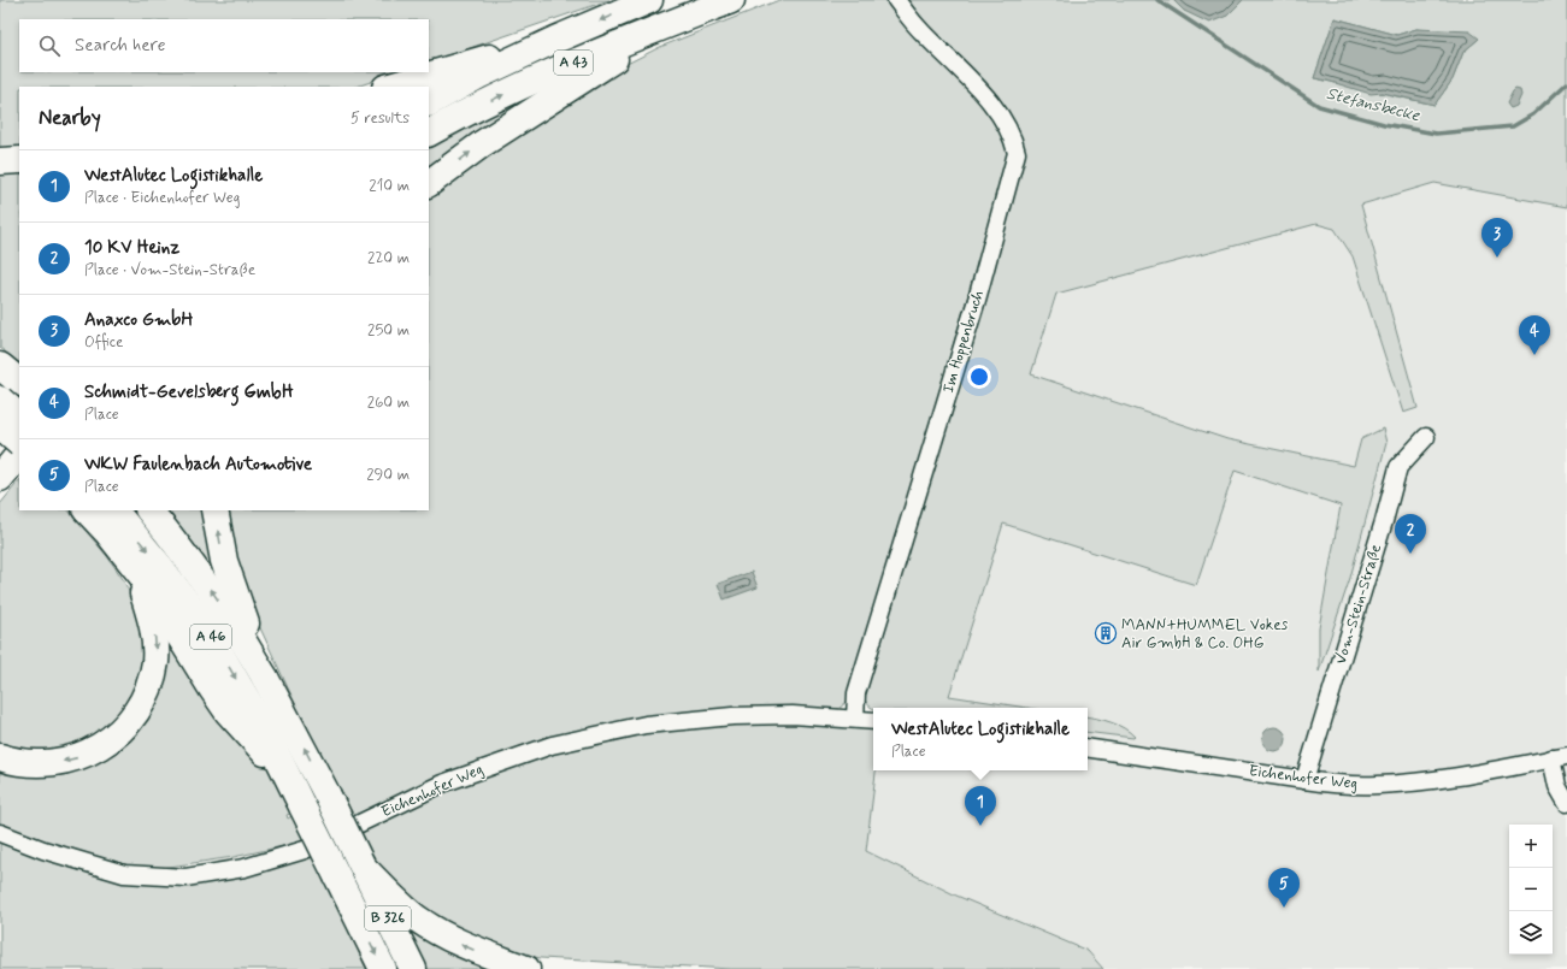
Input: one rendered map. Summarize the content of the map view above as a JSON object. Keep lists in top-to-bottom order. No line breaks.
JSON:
{"streets":{"main road":["A 43","A 46","B 326"],"street":["Im Hoppenbruch","Vom-Stein-Straße","Eichenhofer Weg"]},"crossings":[["Im Hoppenbruch","Eichenhofer Weg"],["Vom-Stein-Straße","Eichenhofer Weg"],["A 46","B 326"]],"water":["Stefansbecke"],"places":{"building":["MANN+HUMMEL Vokes Air GmbH & Co. OHG"]},"page":{"search":"Search here","heading":["Nearby","5 results"],"list":[{"mark":"1","name":"WestAlutec Logistikhalle","note":"Place · Eichenhofer Weg","value":"210 m"},{"mark":"2","name":"10 KV Heinz","note":"Place · Vom-Stein-Straße","value":"220 m"},{"mark":"3","name":"Anaxco GmbH","note":"Office","value":"250 m"},{"mark":"4","name":"Schmidt-Gevelsberg GmbH","note":"Place","value":"260 m"},{"mark":"5","name":"WKW Faulenbach Automotive","note":"Place","value":"290 m"}],"pins":["3","4","2","1","5"],"popup":["WestAlutec Logistikhalle","Place"],"map_buttons":["+","−"]}}
